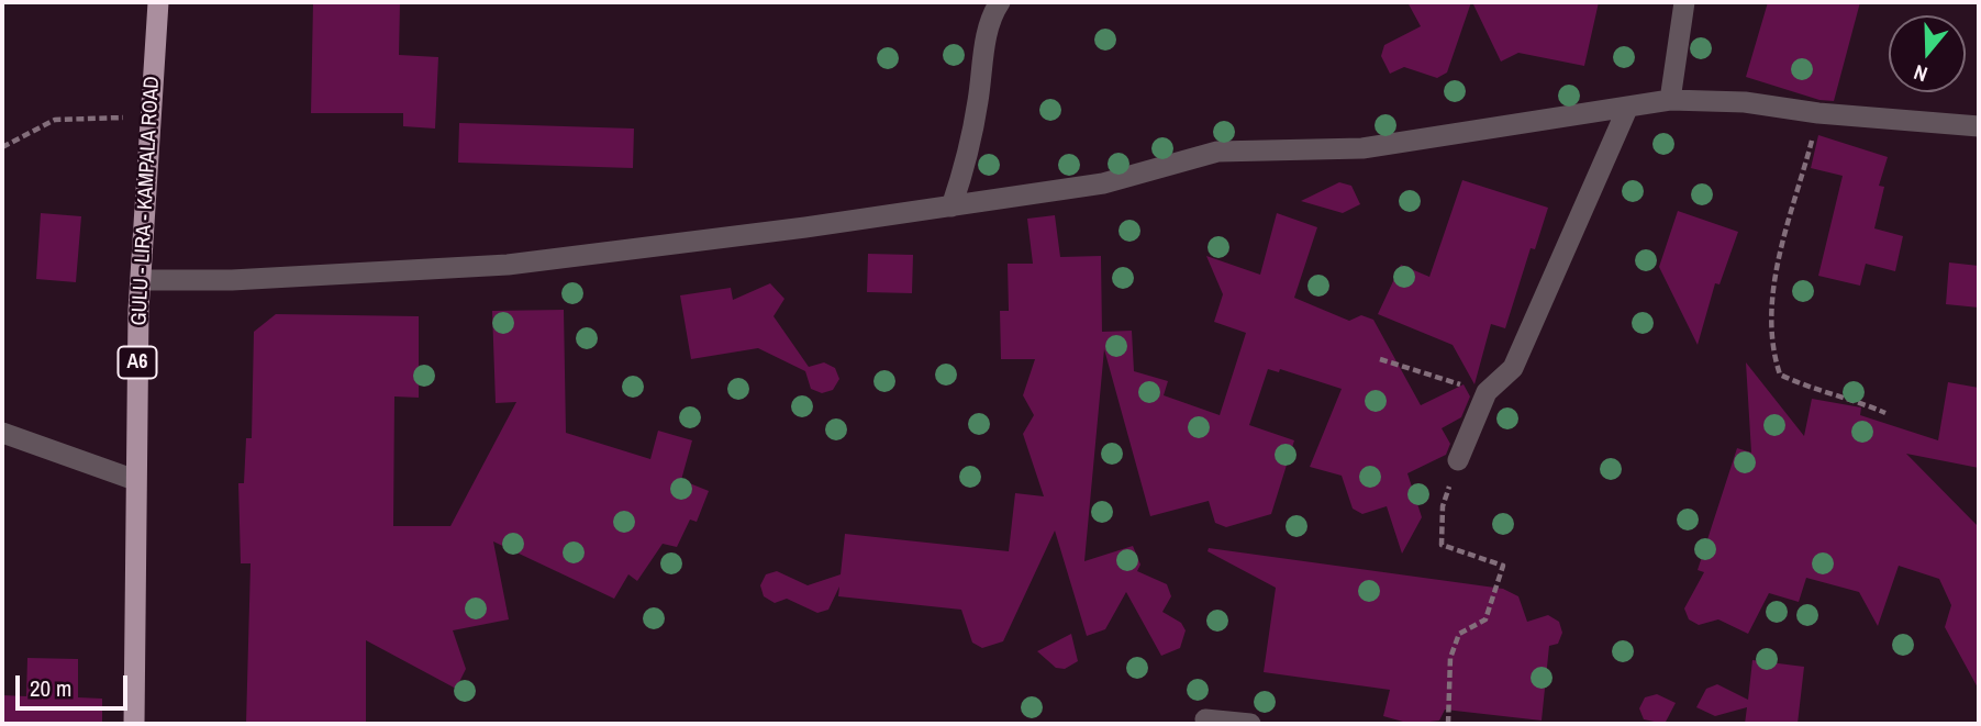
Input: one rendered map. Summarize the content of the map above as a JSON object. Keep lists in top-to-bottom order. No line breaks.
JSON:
{"streets":{"main road":["GULU - LIRA - KAMPALA ROAD","A6"]},"scale_bar":"20 m","north":"bottom"}
